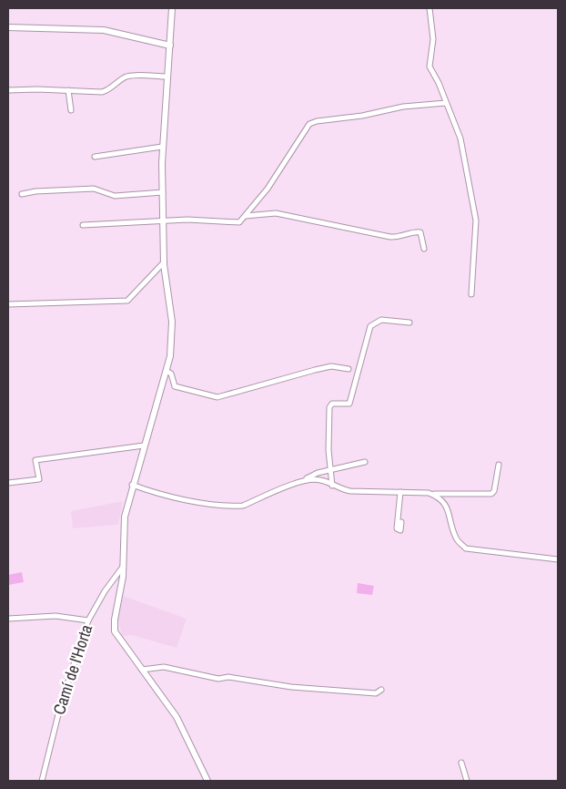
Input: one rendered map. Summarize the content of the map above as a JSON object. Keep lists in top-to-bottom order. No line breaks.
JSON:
{"streets":{"street":["Camí de l'Horta"]}}
